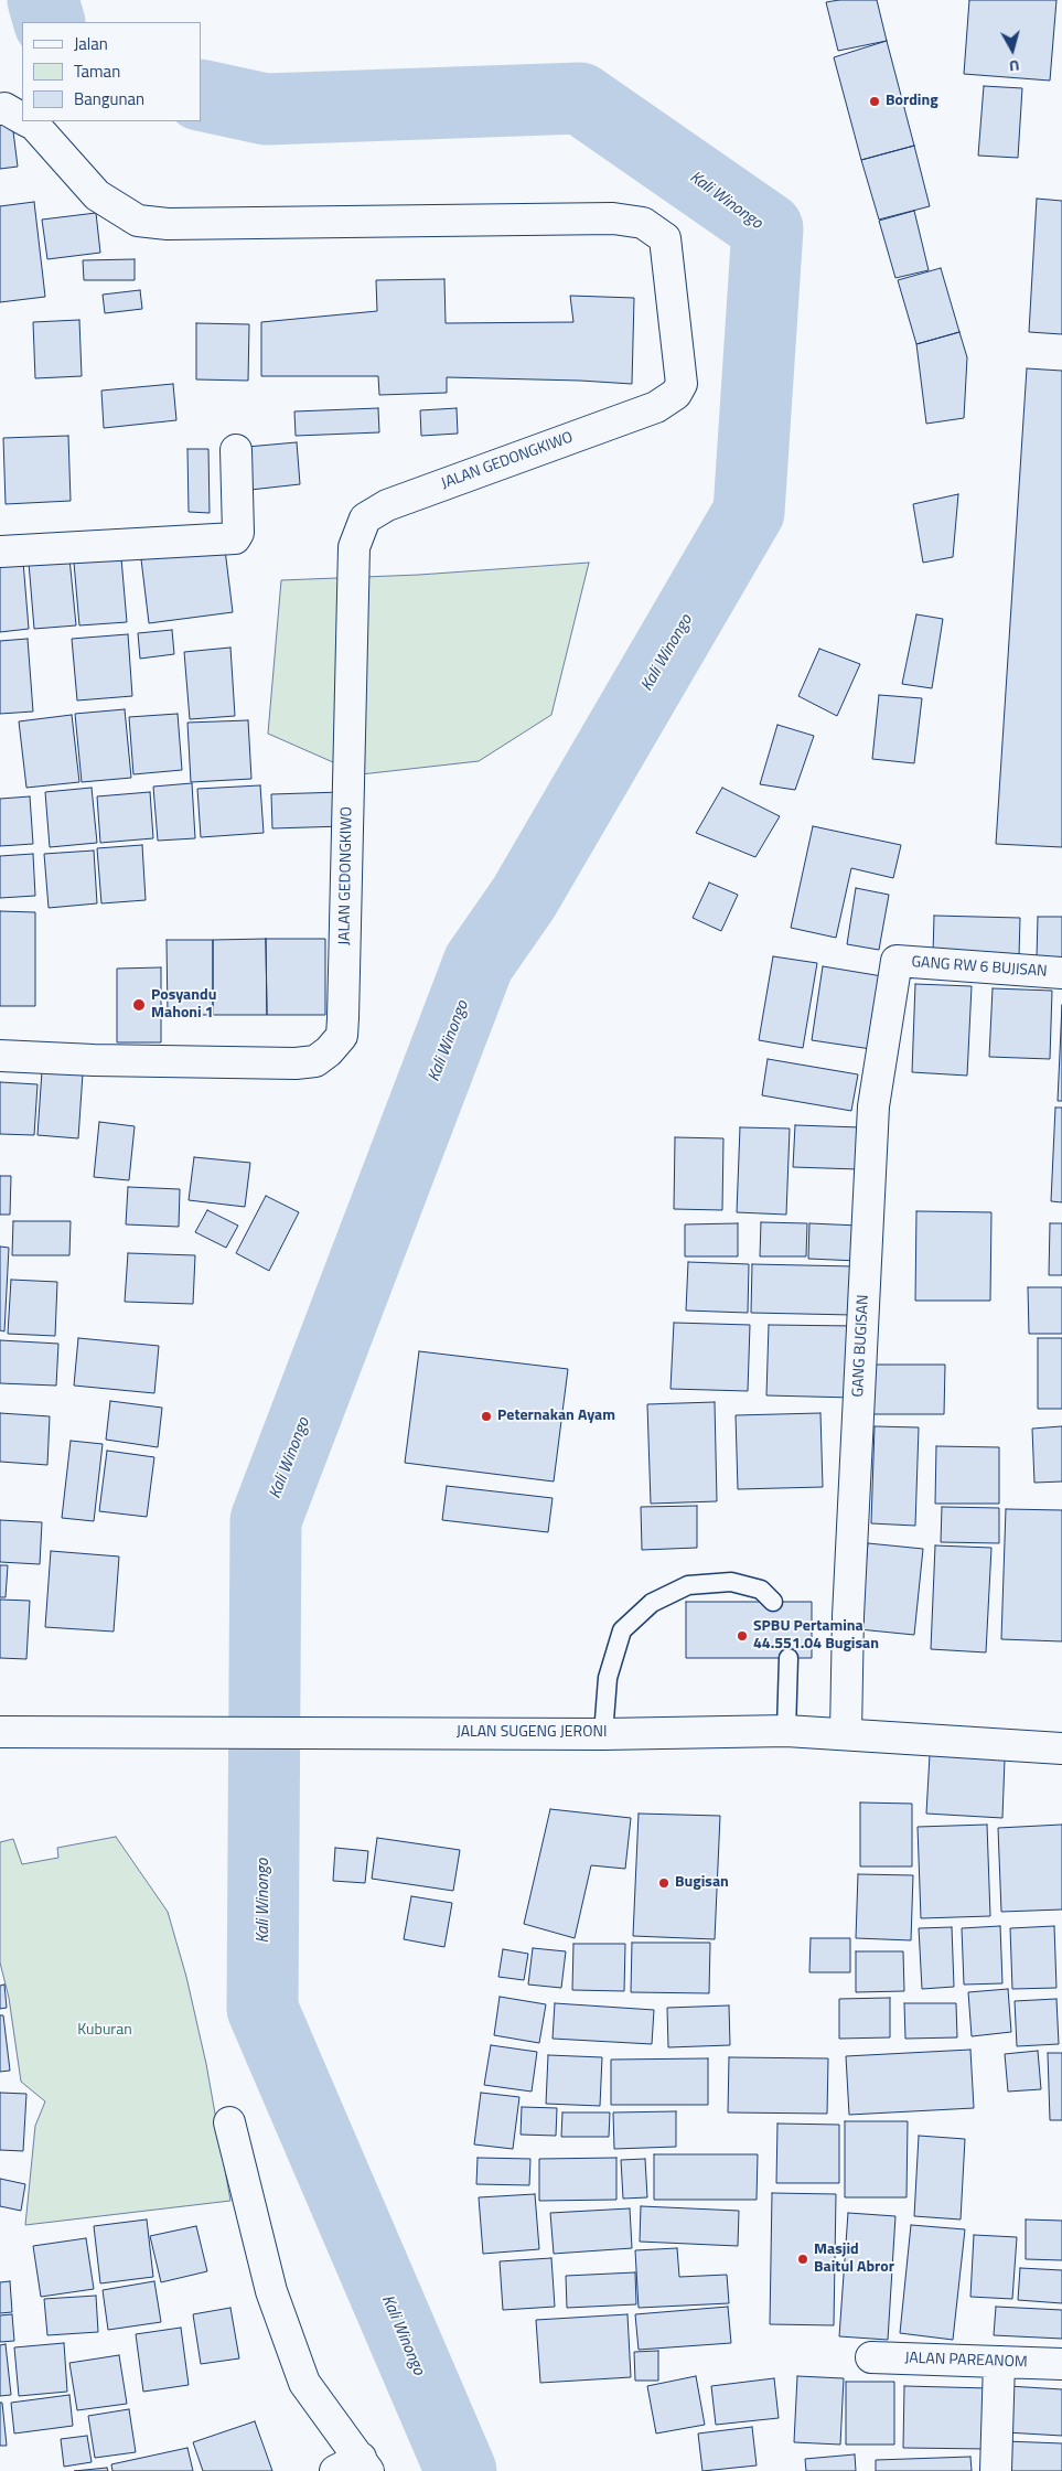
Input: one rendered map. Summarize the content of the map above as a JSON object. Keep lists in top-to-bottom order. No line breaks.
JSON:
{"streets":{"street":["JALAN GEDONGKIWO","GANG RW 6 BUJISAN","GANG BUGISAN","JALAN SUGENG JERONI","JALAN PAREANOM"]},"crossings":[["GANG RW 6 BUJISAN","GANG BUGISAN"],["GANG BUGISAN","JALAN SUGENG JERONI"]],"water":["Kali Winongo"],"parks":["Kuburan"],"places":["Bording","Posyandu Mahoni 1","Peternakan Ayam","SPBU Pertamina 44.551.04 Bugisan","Bugisan","Masjid Baitul Abror"],"legend":["Jalan","Taman","Bangunan"],"north":"bottom"}
